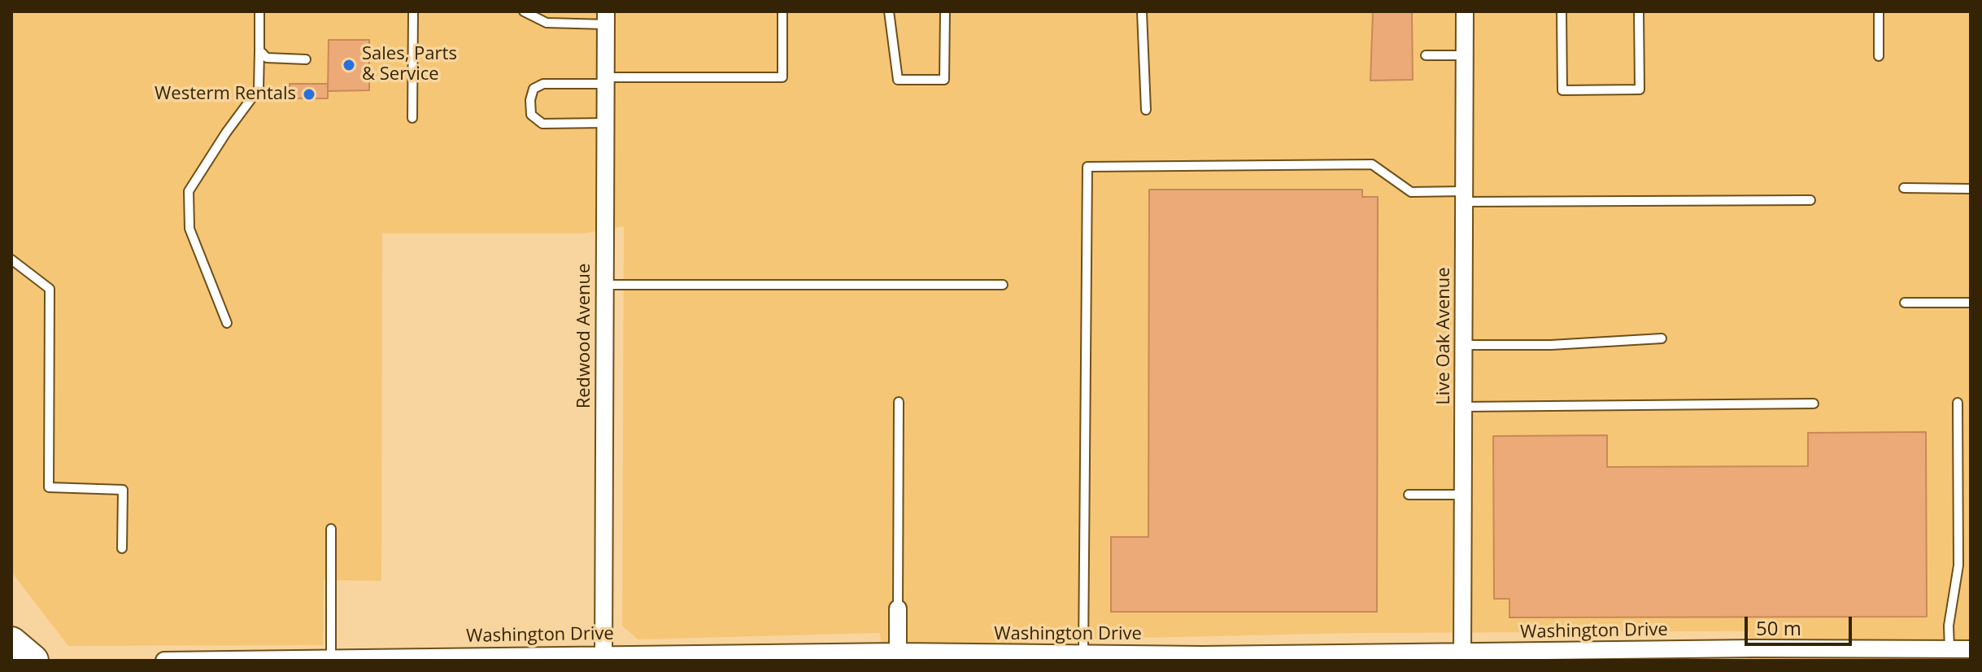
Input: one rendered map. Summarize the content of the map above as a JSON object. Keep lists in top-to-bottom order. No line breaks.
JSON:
{"streets":{"street":["Redwood Avenue","Live Oak Avenue","Washington Drive"]},"crossings":[["Redwood Avenue","Washington Drive"],["Live Oak Avenue","Washington Drive"]],"places":["Sales, Parts & Service","Westerm Rentals"],"scale_bar":"50 m"}
